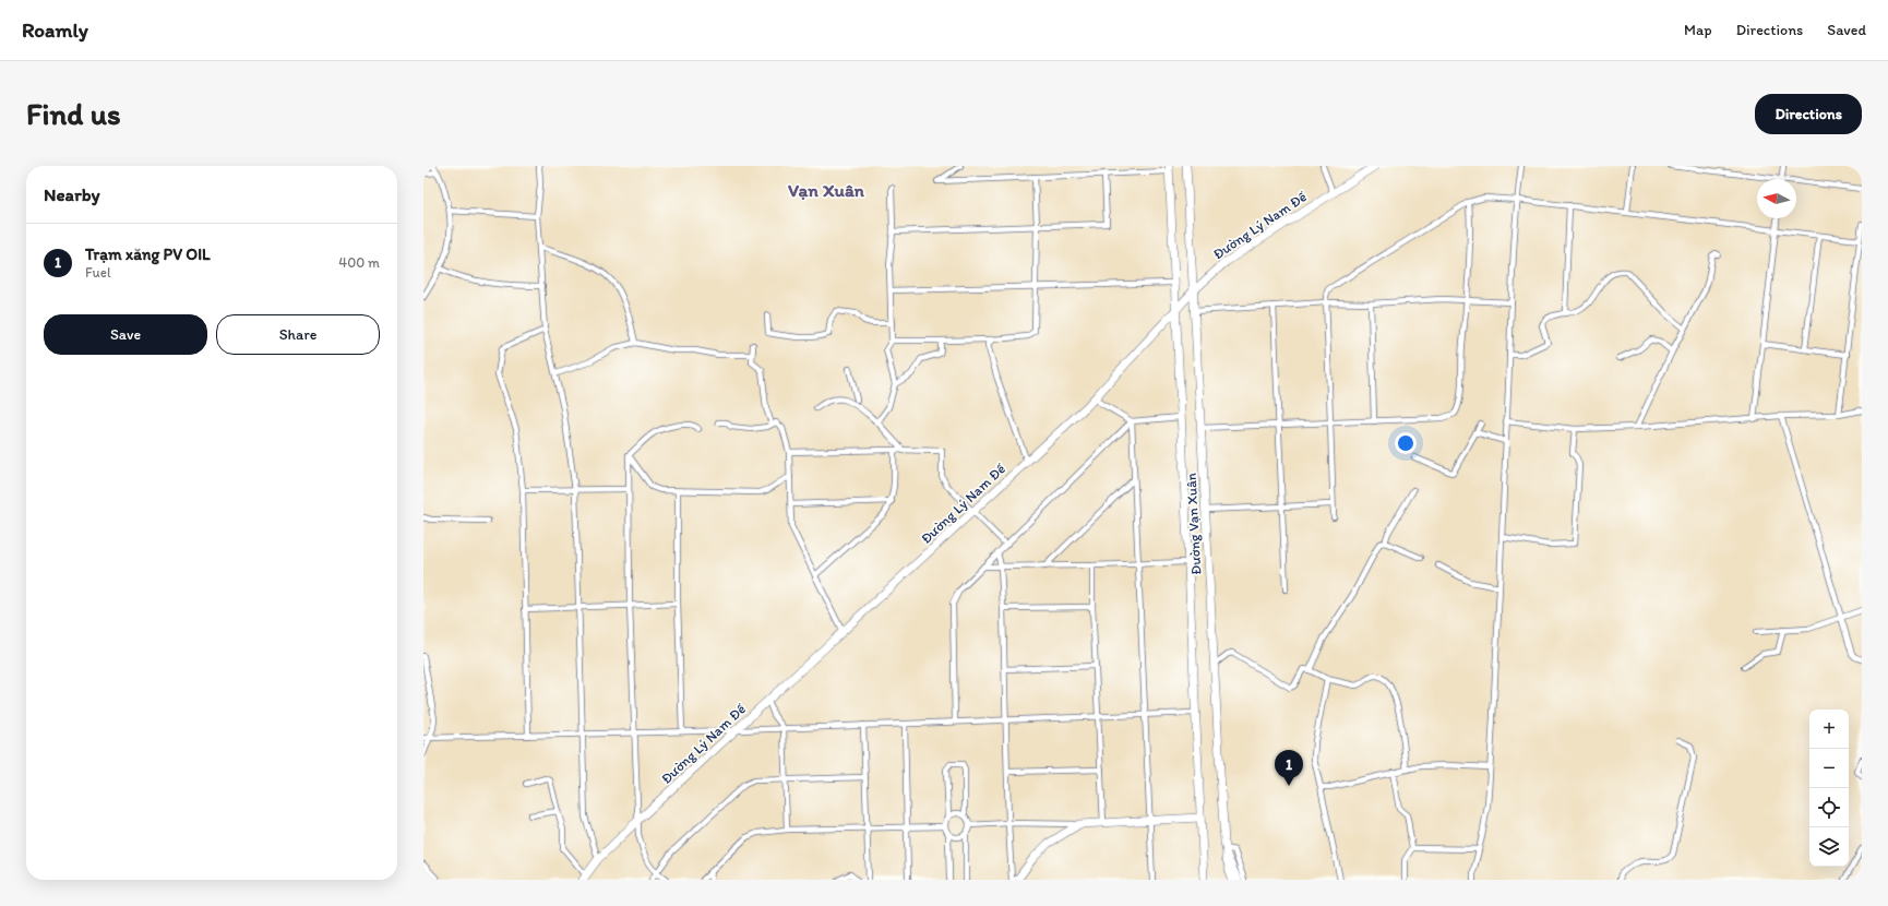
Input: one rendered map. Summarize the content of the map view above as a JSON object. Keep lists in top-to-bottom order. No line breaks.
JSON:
{"streets":{"main road":["Đường Lý Nam Đế","Đường Vạn Xuân"]},"crossings":[["Đường Lý Nam Đế","Đường Vạn Xuân"]],"districts":["Vạn Xuân"],"north":"left","page":{"header":"Roamly","nav":["Map","Directions","Saved"],"buttons":["Directions",["Save","Share"]],"title":"Find us","heading":"Nearby","list":[{"mark":"1","name":"Trạm xăng PV OIL","note":"Fuel","value":"400 m"}],"map_buttons":["+","−"],"pins":"1"}}
